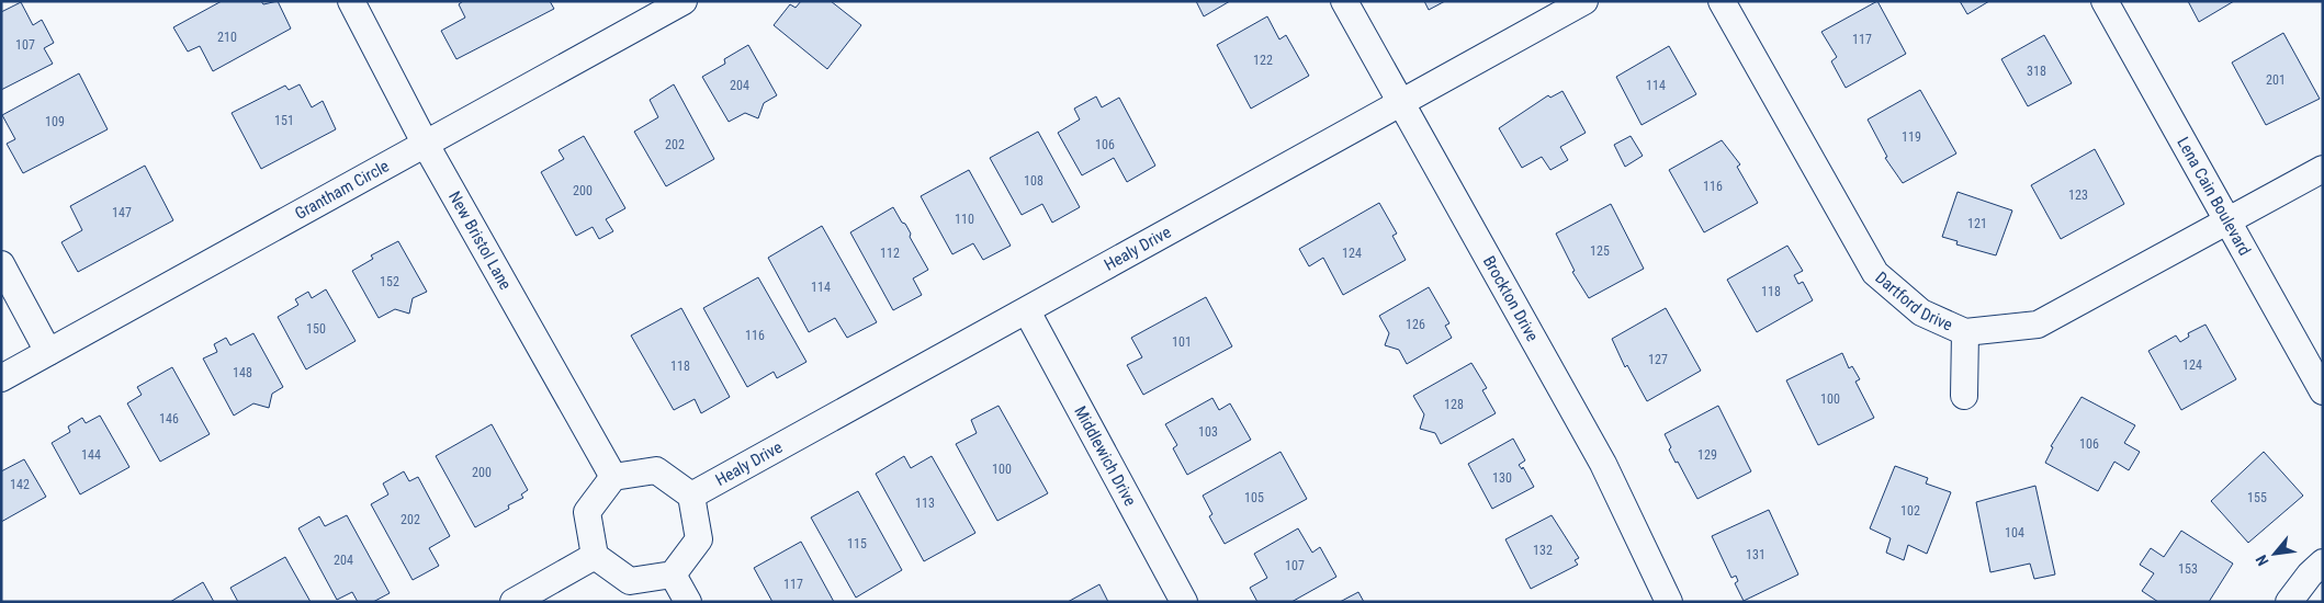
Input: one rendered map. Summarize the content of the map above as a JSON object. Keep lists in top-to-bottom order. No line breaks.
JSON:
{"streets":{"street":["Grantham Circle","Lena Cain Boulevard","New Bristol Lane","Healy Drive","Dartford Drive","Brockton Drive","Middlewich Drive"]},"crossings":[["Grantham Circle","New Bristol Lane"],["Lena Cain Boulevard","Dartford Drive"],["New Bristol Lane","Healy Drive"],["Healy Drive","Brockton Drive"],["Healy Drive","Middlewich Drive"]],"house_numbers":["210","117","107","122","318","201","204","114","151","109","119","202","106","108","116","200","123","147","110","121","125","112","124","152","114","118","126","150","116","101","127","124","118","148","100","128","146","103","106","144","129","100","200","130","142","105","155","113","102","202","104","115","132","131","204","107","153","117"],"north":"bottom left"}
